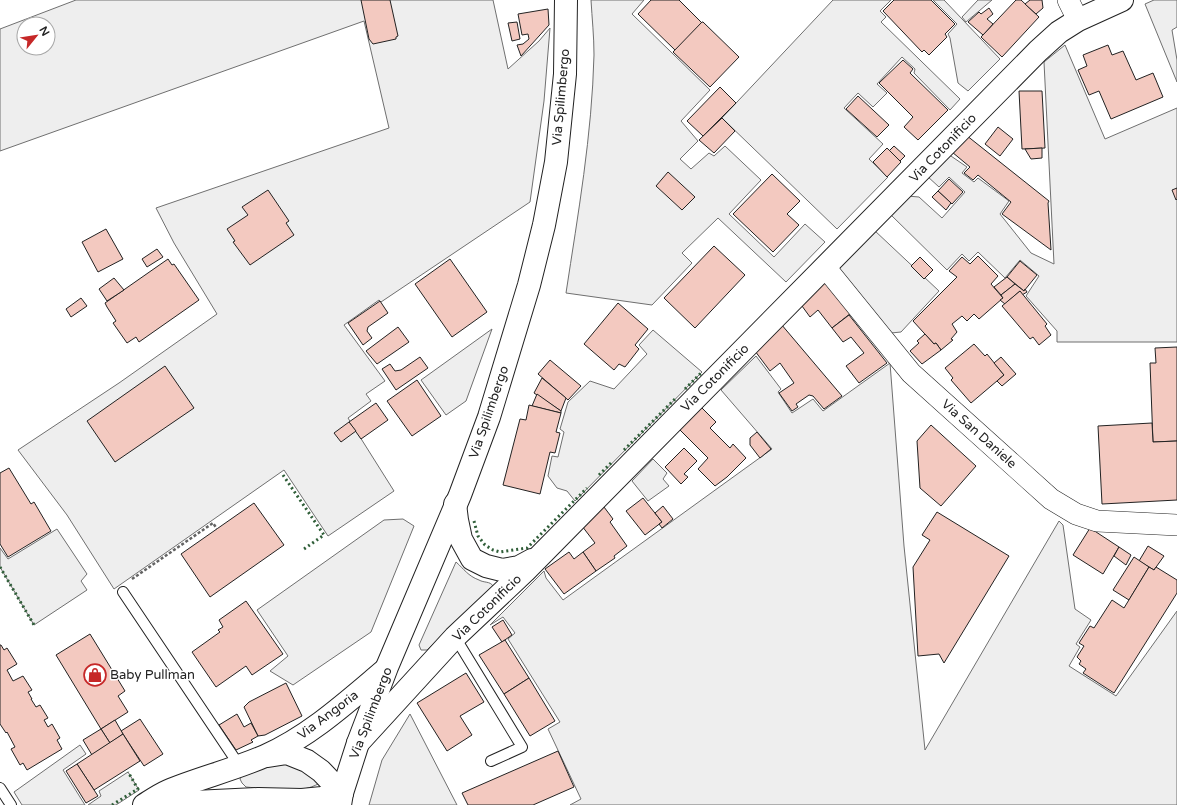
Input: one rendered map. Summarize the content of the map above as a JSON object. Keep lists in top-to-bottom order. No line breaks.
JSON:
{"streets":{"street":["Via Spilimbergo","Via Cotonificio","Via San Daniele","Via Angoria"]},"crossings":[["Via Spilimbergo","Via Cotonificio"],["Via Spilimbergo","Via Angoria"],["Via Cotonificio","Via San Daniele"]],"places":{"shop":["Baby Pullman"]},"north":"top right"}
